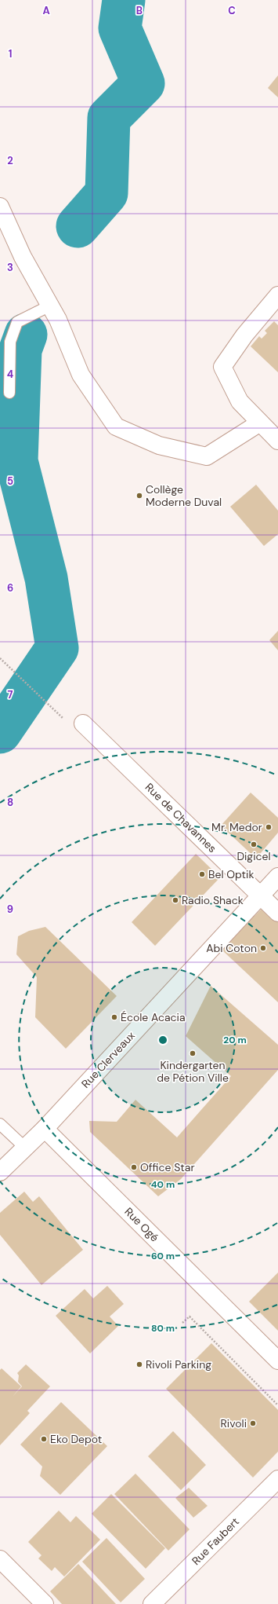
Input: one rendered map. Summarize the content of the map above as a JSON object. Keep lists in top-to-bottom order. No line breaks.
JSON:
{"streets":{"street":["Rue de Chavannes","Rue Clerveaux","Rue Ogé","Rue Faubert"]},"crossings":[["Rue de Chavannes","Rue Clerveaux"],["Rue Clerveaux","Rue Ogé"]],"places":["Collège Moderne Duval","Mr. Medor","Digicel","Bel Optik","Radio Shack","Abi Coton","École Acacia","Kindergarten de Pétion Ville","Office Star","Rivoli Parking","Rivoli","Eko Depot"],"grid":{"columns":["A","B","C"],"rows":["1","2","3","4","5","6","7","8","9"]},"rings":["20 m","40 m","60 m","80 m"]}
